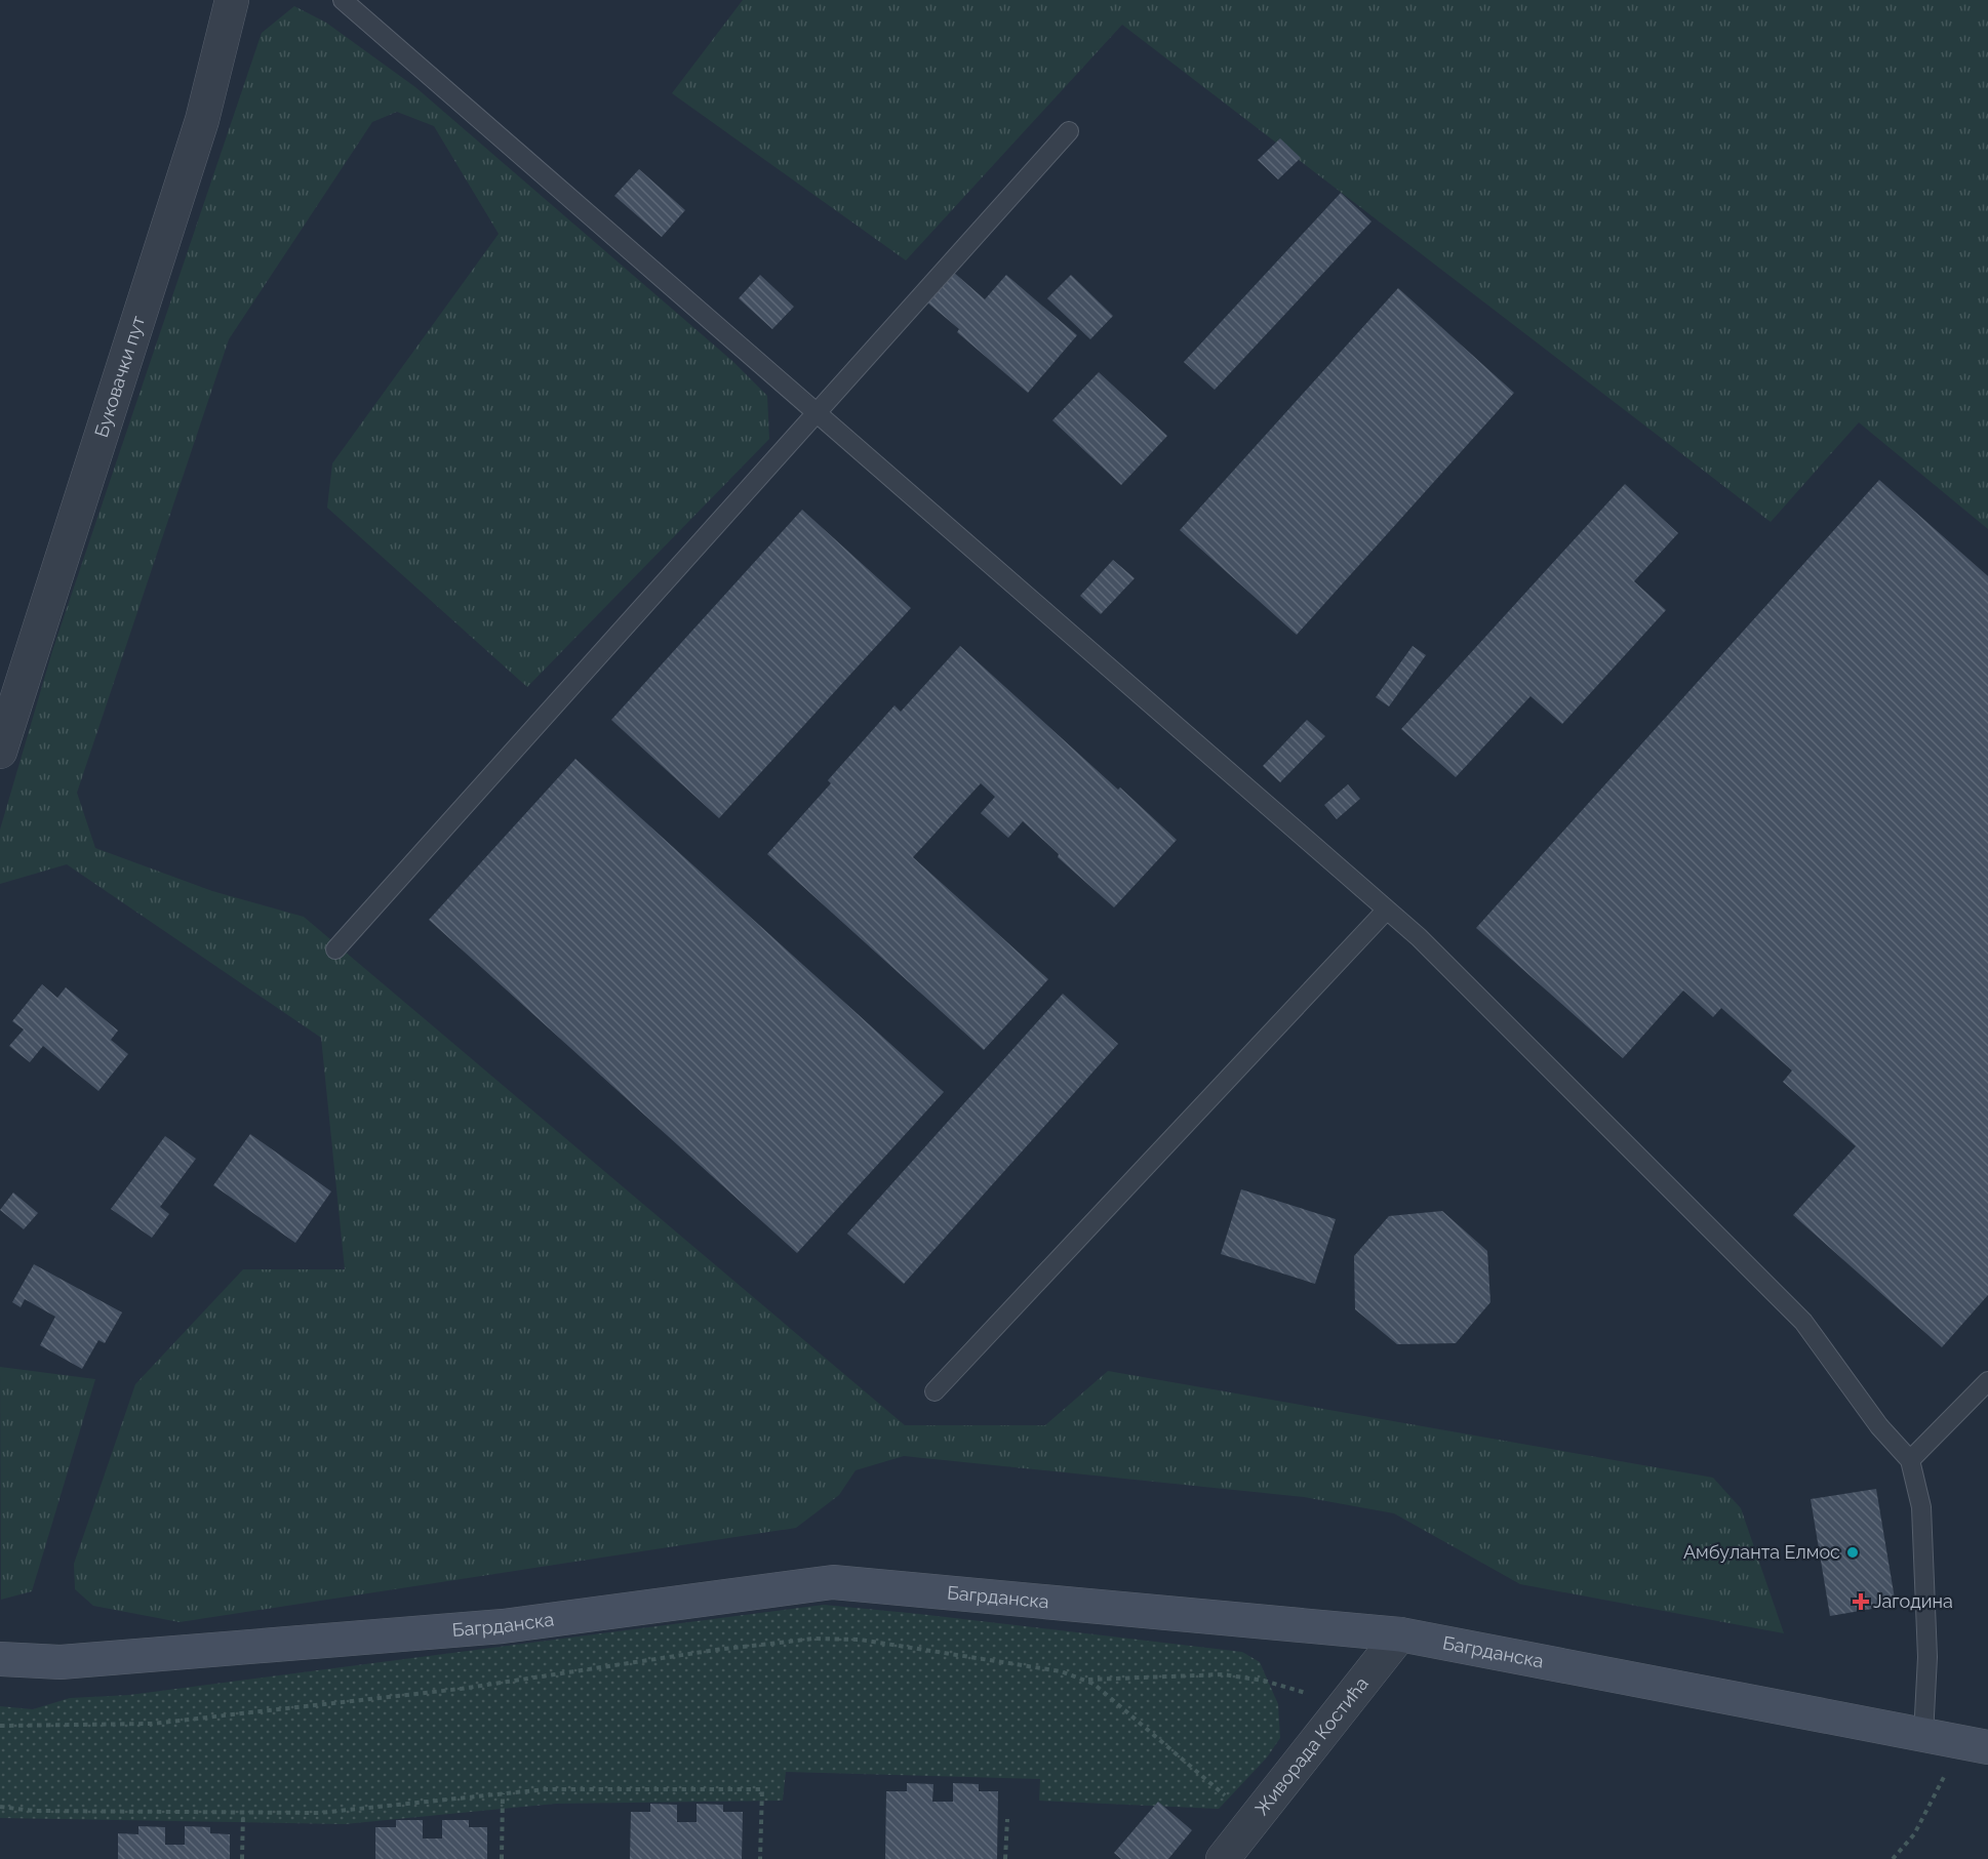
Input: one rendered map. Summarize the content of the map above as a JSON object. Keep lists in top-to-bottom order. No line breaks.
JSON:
{"streets":{"main road":["Багрданска"],"street":["Буковачки пут","Живорада Костића"]},"crossings":[["Багрданска","Живорада Костића"]],"places":{"other":["Амбуланта Елмос"],"health":["Јагодина"]}}
